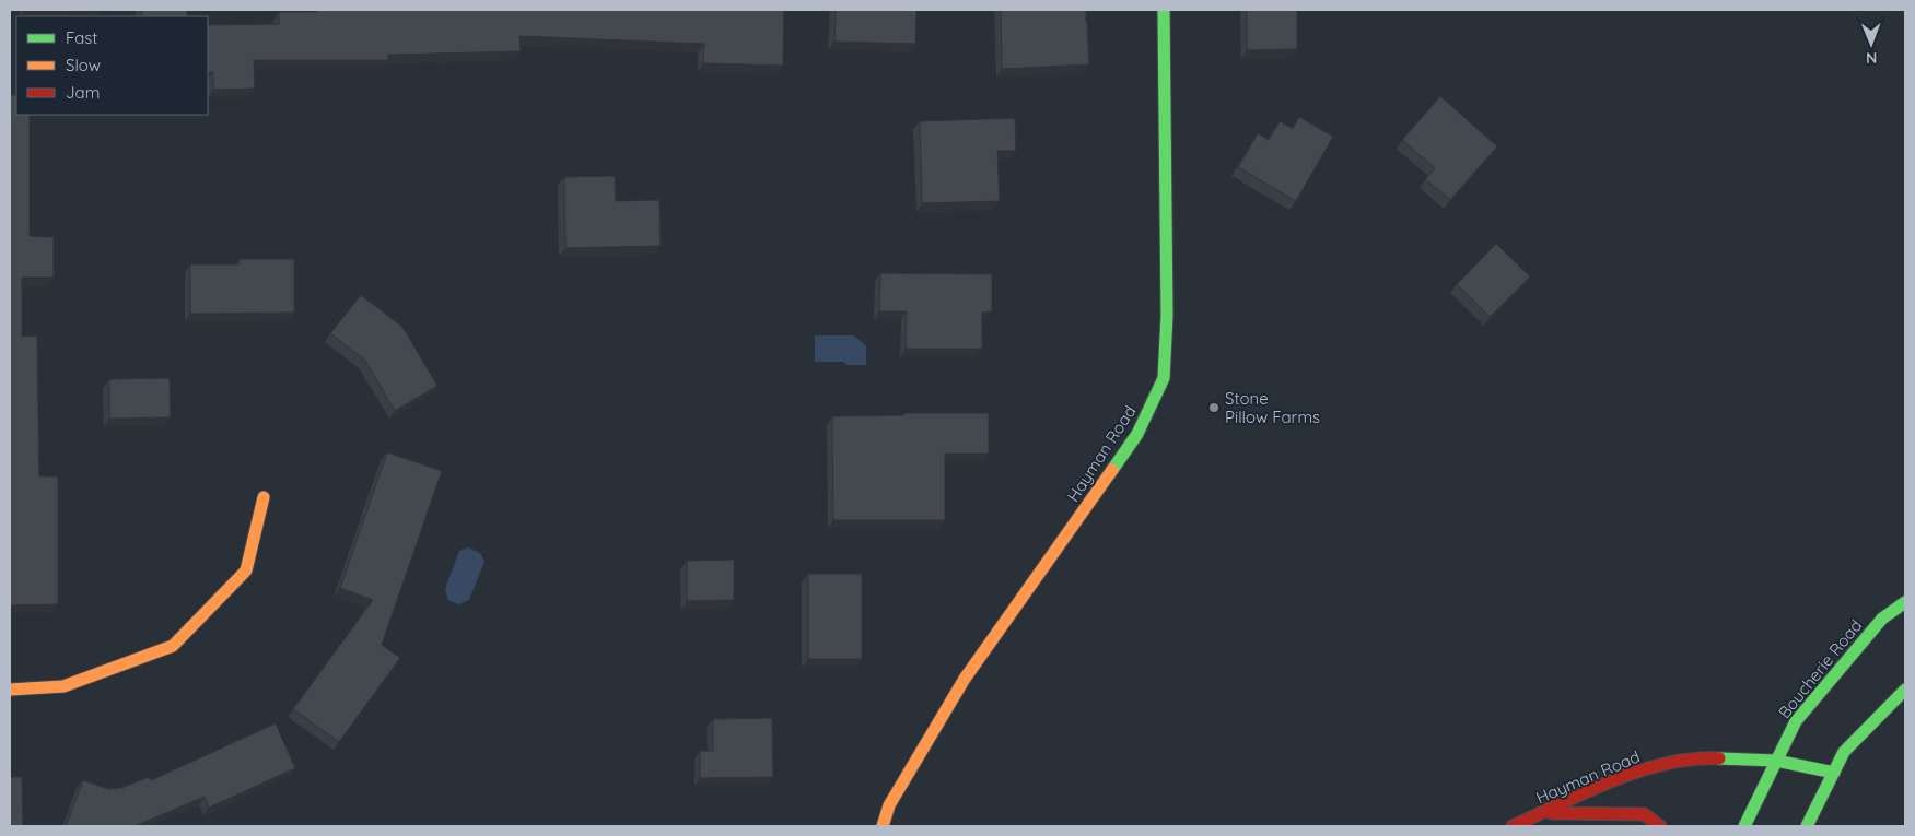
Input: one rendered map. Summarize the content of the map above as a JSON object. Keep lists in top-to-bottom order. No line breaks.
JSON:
{"streets":{"street":["Hayman Road","Boucherie Road"]},"crossings":[["Hayman Road","Boucherie Road"]],"places":["Stone Pillow Farms"],"legend":["Fast","Slow","Jam"],"north":"bottom"}
